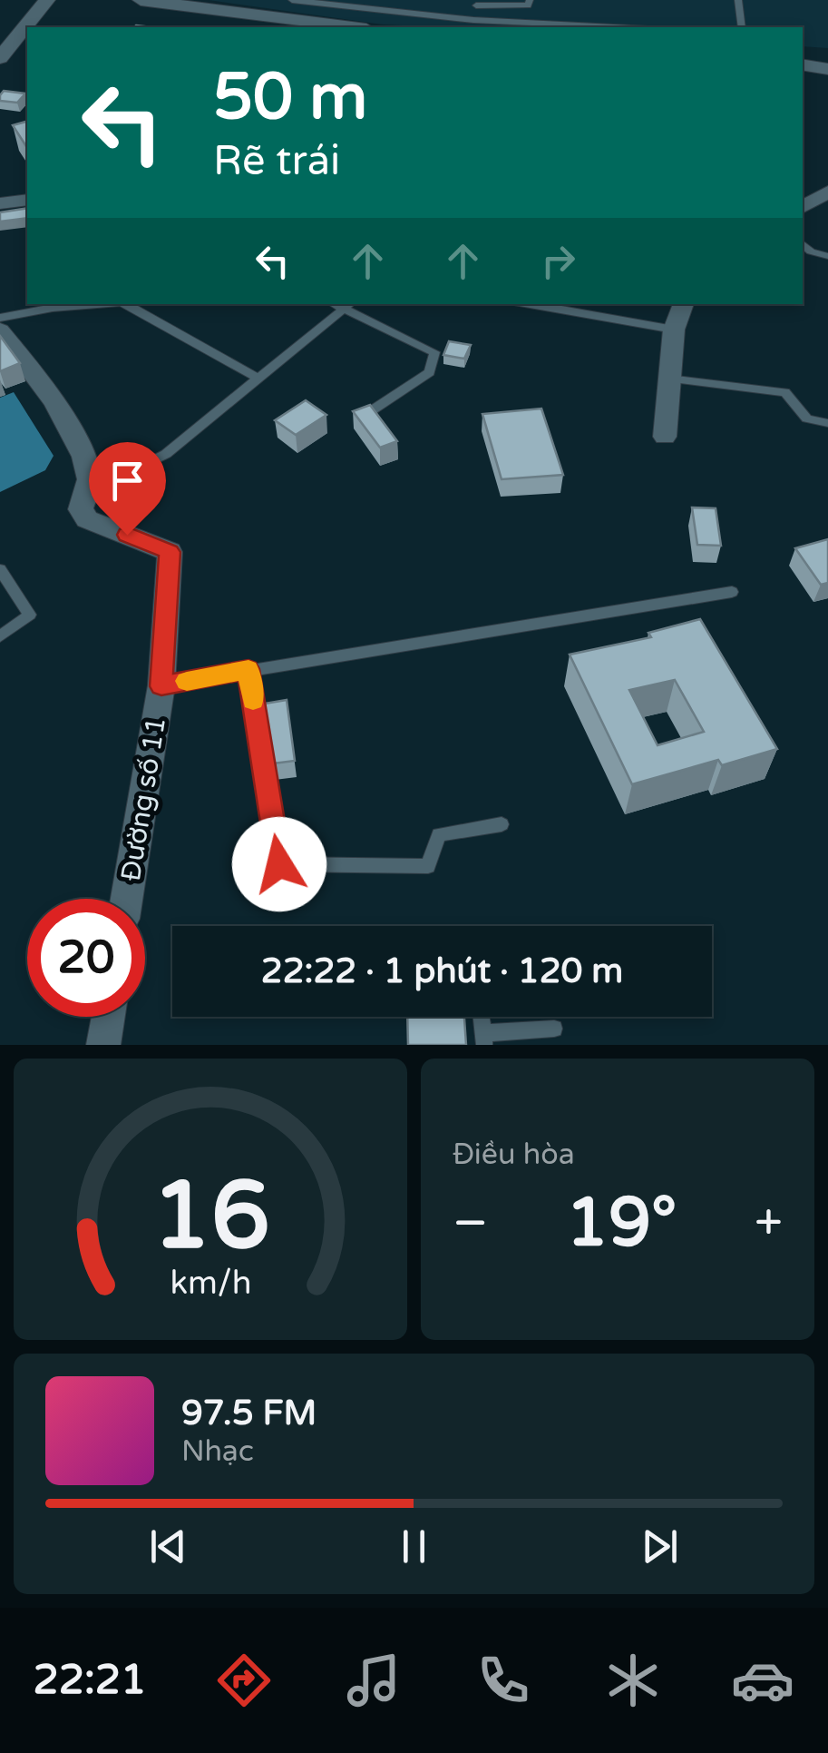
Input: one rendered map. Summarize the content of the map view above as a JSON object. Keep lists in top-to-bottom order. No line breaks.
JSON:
{"streets":{"street":["Đường số 11"]},"page":{"turn":["50 m","Rẽ trái"],"limit":"20","trip":"22:22 · 1 phút · 120 m","tile":"Điều hòa","heat":["−","19°","+"],"song":["97.5 FM","Nhạc"],"tabs":"22:21","gauge":["16","km/h"]}}
